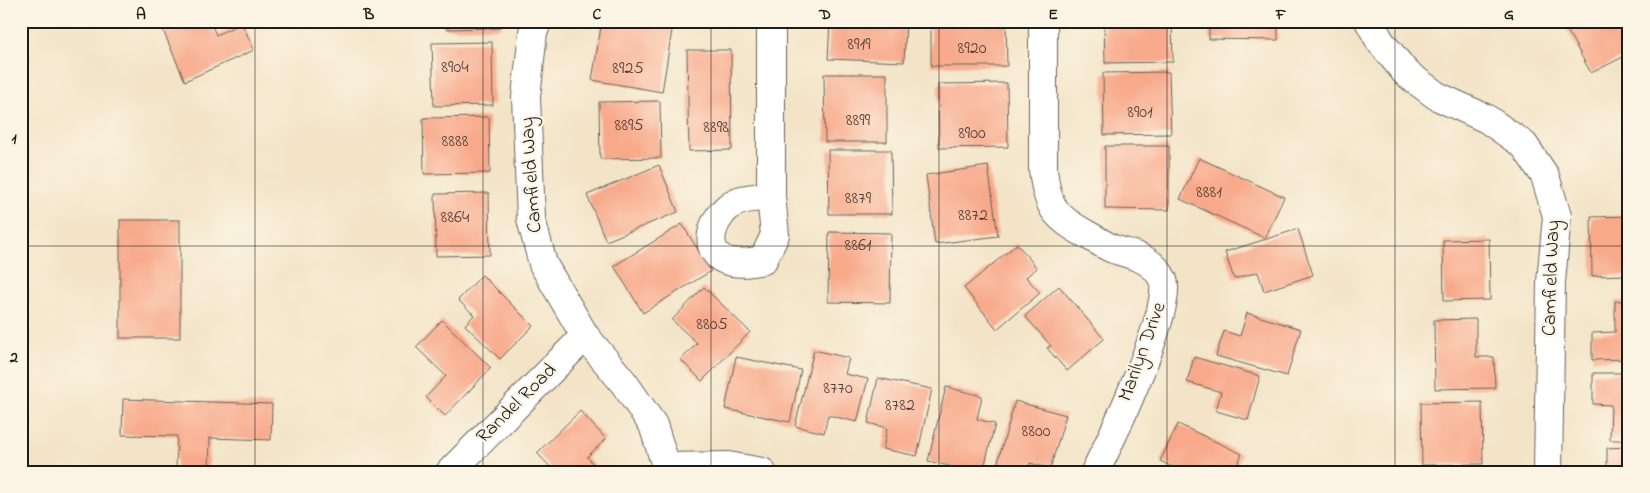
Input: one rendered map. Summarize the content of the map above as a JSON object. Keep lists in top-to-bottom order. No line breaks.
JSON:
{"streets":{"street":["Camfield Way","Marilyn Drive","Randel Road"]},"crossings":[["Camfield Way","Randel Road"]],"house_numbers":["8919","8920","8904","8925","8901","8899","8895","8898","8900","8888","8881","8879","8872","8864","8861","8805","8770","8782","8800"],"grid":{"columns":["A","B","C","D","E","F","G"],"rows":["1","2"]}}
